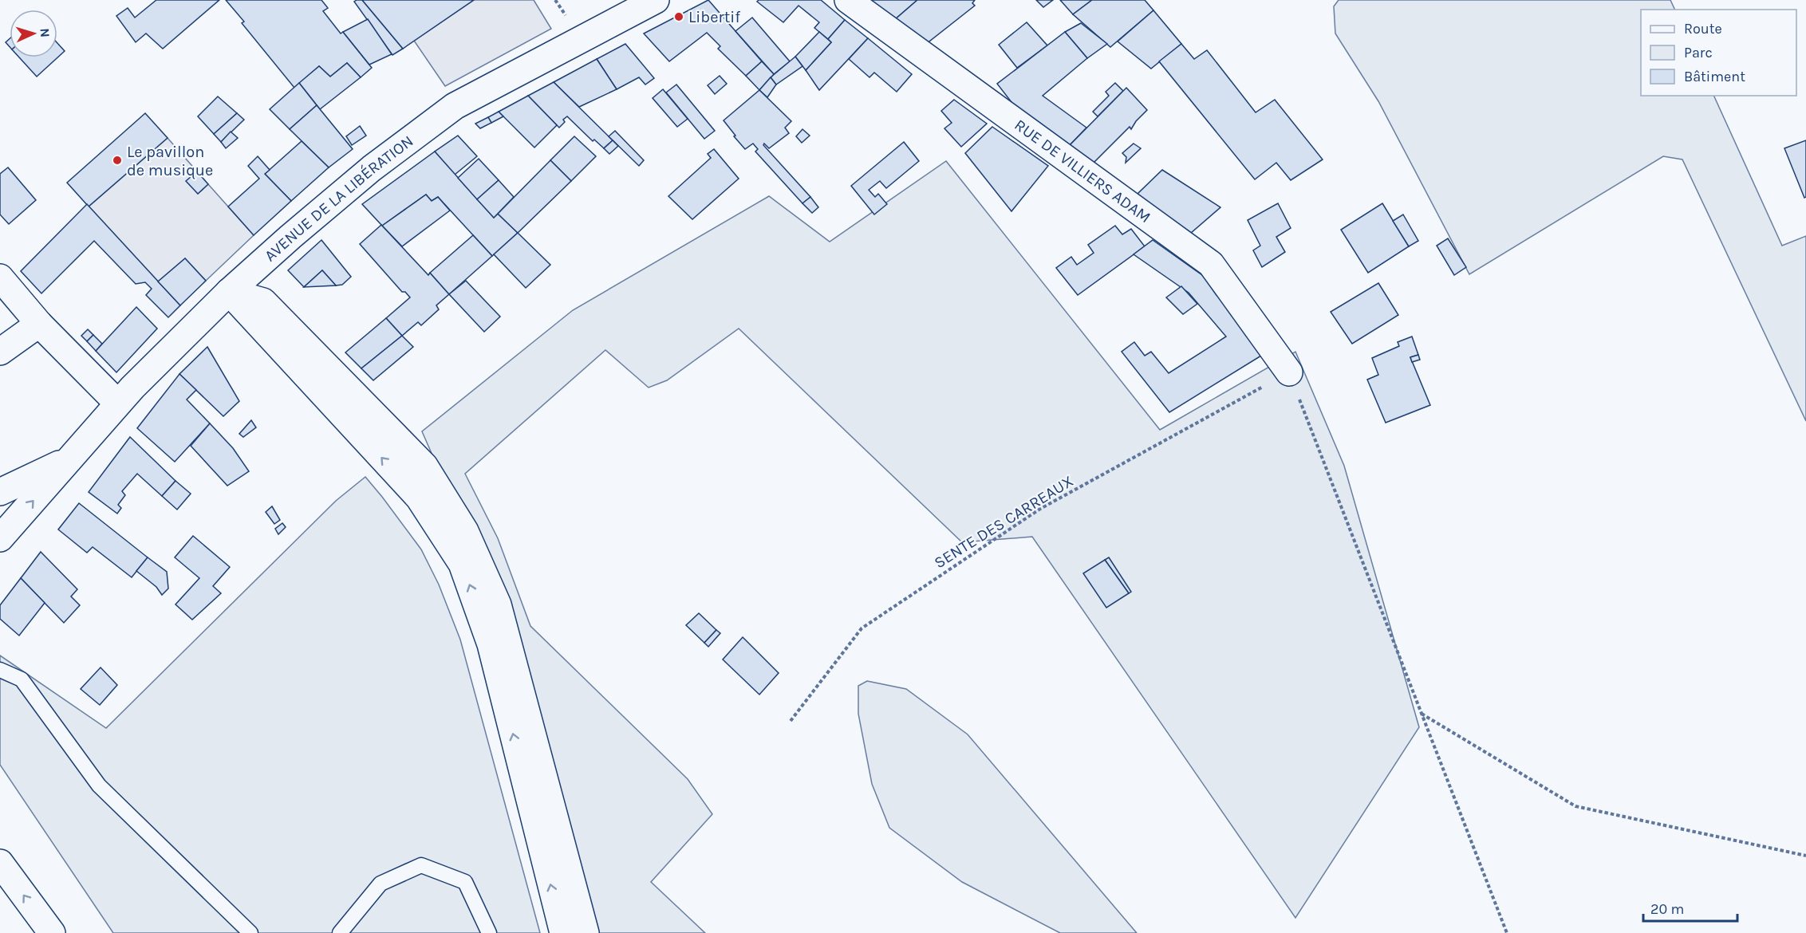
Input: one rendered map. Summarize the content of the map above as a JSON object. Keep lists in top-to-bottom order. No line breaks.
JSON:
{"streets":{"main road":["RUE DE VILLIERS ADAM","AVENUE DE LA LIBÉRATION"],"path":["SENTE DES CARREAUX"]},"crossings":[["RUE DE VILLIERS ADAM","SENTE DES CARREAUX"]],"places":["Libertif","Le pavillon de musique"],"legend":["Route","Parc","Bâtiment"],"scale_bar":"20 m","north":"right"}
